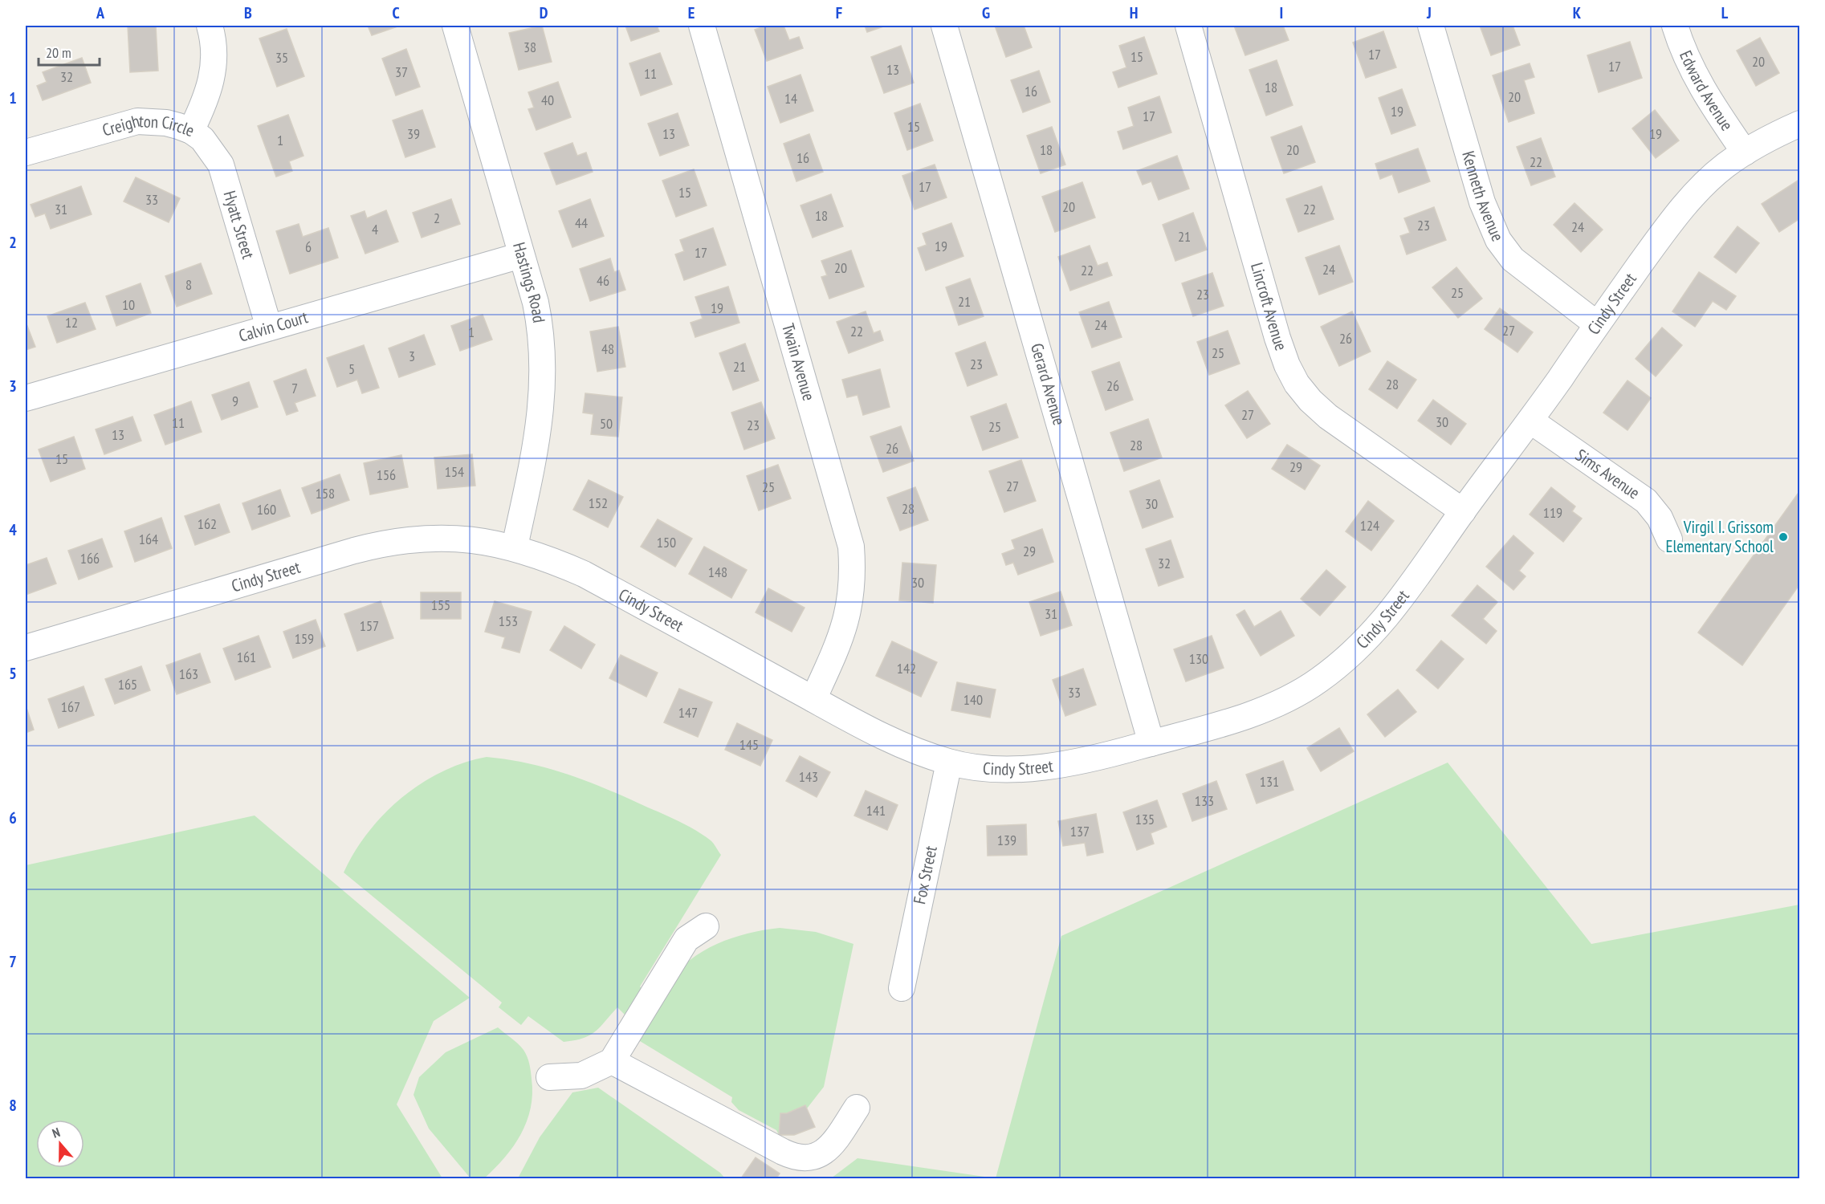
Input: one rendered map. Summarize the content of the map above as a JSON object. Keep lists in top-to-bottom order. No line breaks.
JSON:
{"streets":{"street":["Edward Avenue","Creighton Circle","Kenneth Avenue","Hyatt Street","Hastings Road","Cindy Street","Lincroft Avenue","Calvin Court","Twain Avenue","Gerard Avenue","Sims Avenue","Fox Street"]},"crossings":[["Edward Avenue","Cindy Street"],["Creighton Circle","Hyatt Street"],["Kenneth Avenue","Cindy Street"],["Hyatt Street","Calvin Court"],["Hastings Road","Cindy Street"],["Hastings Road","Calvin Court"],["Cindy Street","Lincroft Avenue"],["Cindy Street","Twain Avenue"],["Cindy Street","Gerard Avenue"],["Cindy Street","Sims Avenue"],["Cindy Street","Fox Street"]],"places":["Virgil I. Grissom Elementary School"],"house_numbers":["38","17","15","35","20","17","13","37","11","32","18","16","20","14","40","19","17","15","39","13","19","1","18","20","16","22","17","15","33","20","31","22","18","2","44","23","24","4","21","19","6","17","20","24","22","46","8","25","23","21","10","19","12","24","27","22","1","26","48","25","3","23","21","5","28","26","7","9","27","30","11","50","23","25","13","28","26","15","29","154","156","27","25","158","152","30","28","160","119","162","124","164","150","29","166","32","148","30","155","31","153","157","159","161","130","142","163","165","33","140","167","147","145","143","131","133","141","135","137","139"],"scale_bar":"20 m","north":"top","grid":{"columns":["A","B","C","D","E","F","G","H","I","J","K","L"],"rows":["1","2","3","4","5","6","7","8"]}}
